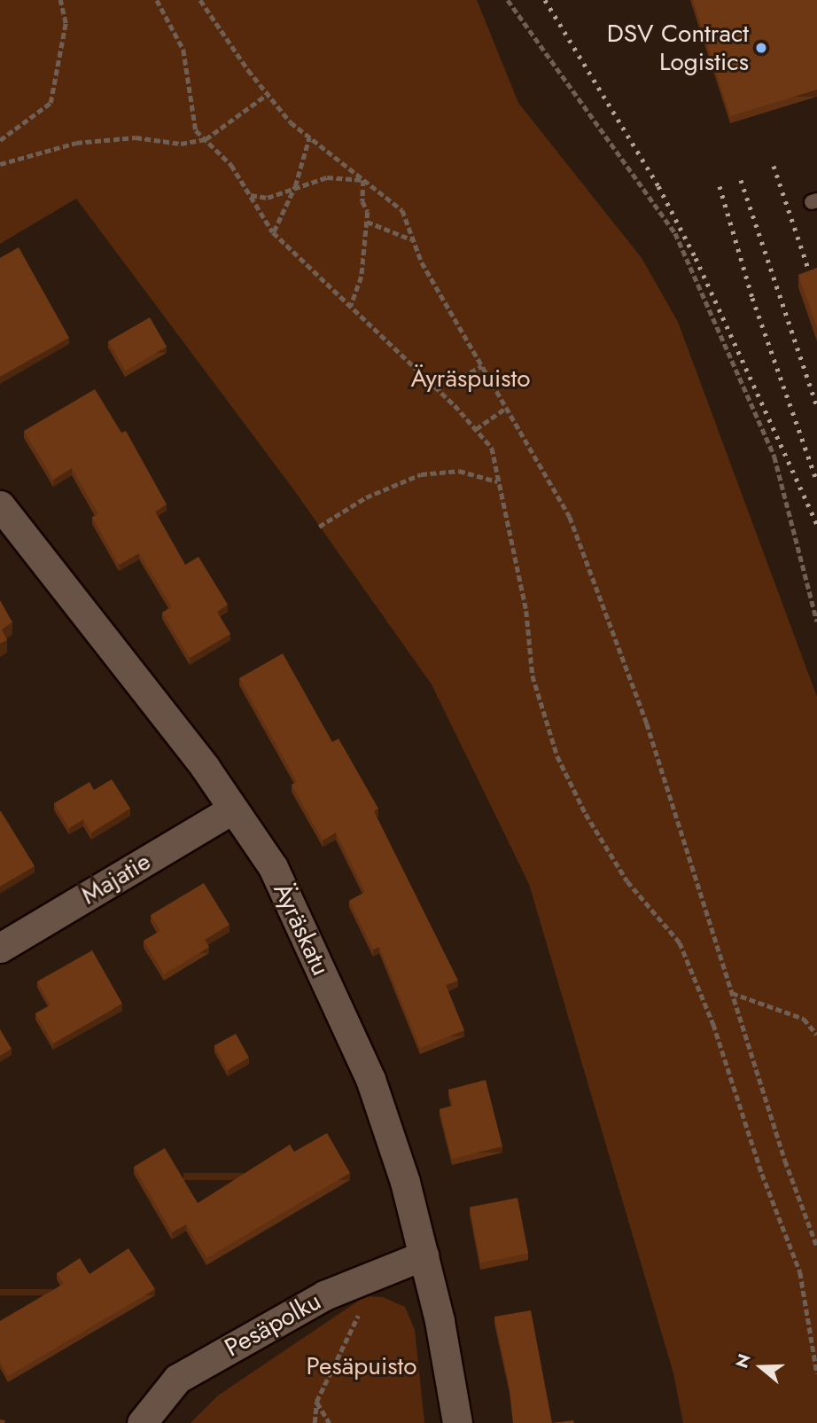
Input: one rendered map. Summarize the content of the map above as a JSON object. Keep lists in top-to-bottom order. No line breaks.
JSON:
{"streets":{"street":["Majatie","Äyräskatu","Pesäpolku"]},"crossings":[["Majatie","Äyräskatu"],["Äyräskatu","Pesäpolku"]],"parks":["Äyräspuisto","Pesäpuisto"],"places":["DSV Contract Logistics"],"north":"left"}
